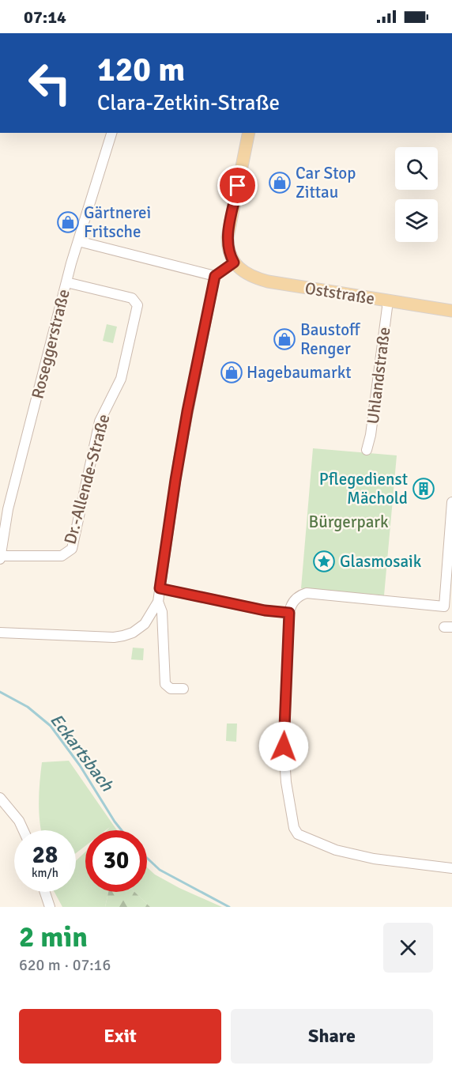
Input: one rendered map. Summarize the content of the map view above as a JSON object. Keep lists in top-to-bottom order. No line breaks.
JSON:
{"streets":{"main road":["Oststraße"],"street":["Roseggerstraße","Uhlandstraße","Dr.-Allende-Straße"]},"crossings":[["Oststraße","Uhlandstraße"],["Roseggerstraße","Dr.-Allende-Straße"]],"water":["Eckartsbach"],"parks":["Bürgerpark"],"places":{"shop":["Car Stop Zittau","Gärtnerei Fritsche","Baustoff Renger","Hagebaumarkt"],"building":["Pflegedienst Mächold"],"place":["Glasmosaik"]},"page":{"status":"07:14","turn":["120 m","Clara-Zetkin-Straße"],"speed":"28 km/h","limit":"30","heading":["2 min","620 m · 07:16"],"buttons":["Exit","Share"]}}
